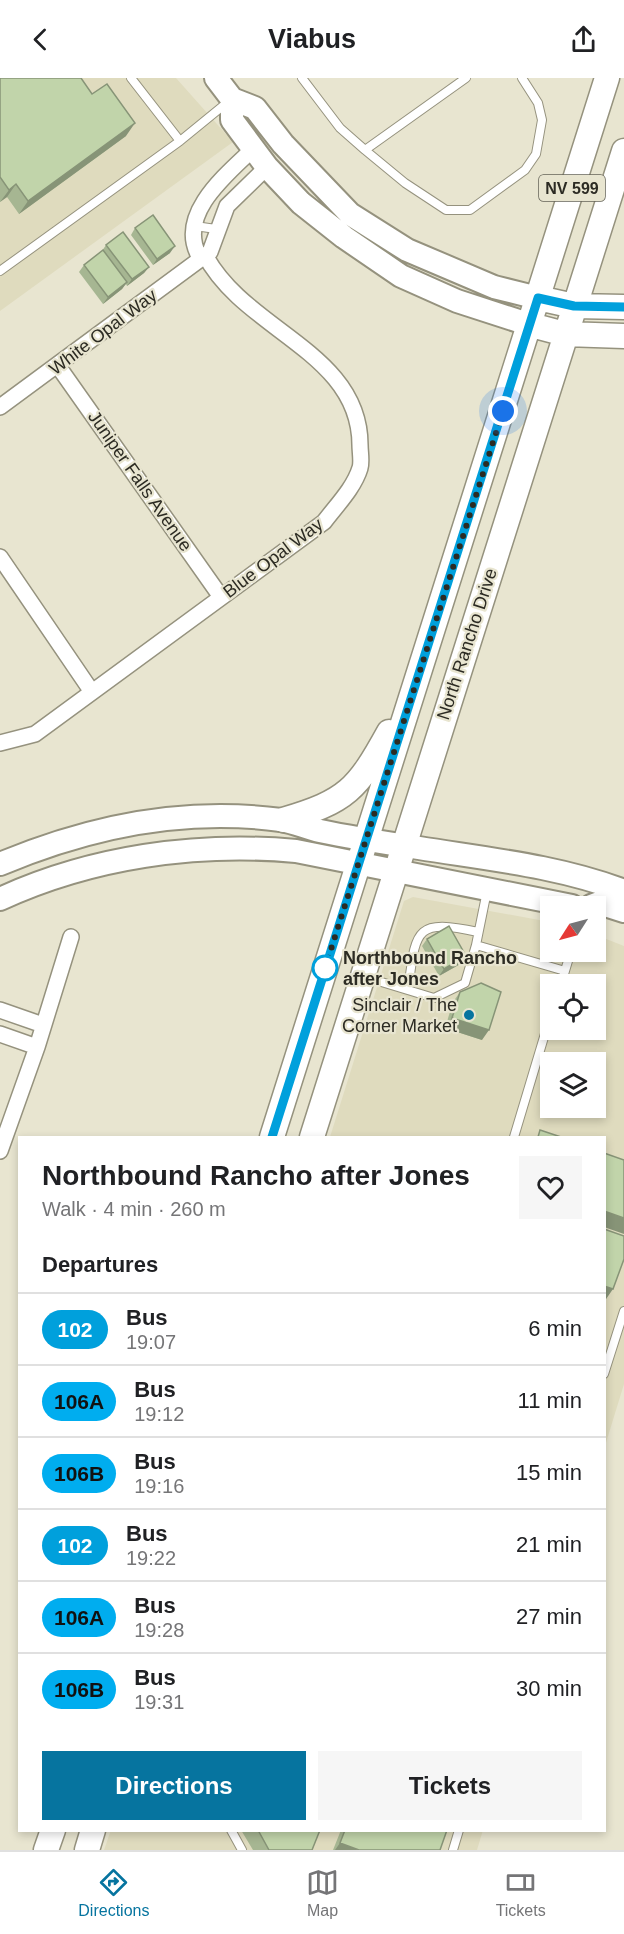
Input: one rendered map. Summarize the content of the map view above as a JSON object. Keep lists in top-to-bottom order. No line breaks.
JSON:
{"streets":{"main road":["NV 599","North Rancho Drive"],"street":["White Opal Way","Juniper Falls Avenue","Blue Opal Way"]},"crossings":[["White Opal Way","Juniper Falls Avenue"],["White Opal Way","Blue Opal Way"],["Juniper Falls Avenue","Blue Opal Way"]],"places":["Northbound Rancho after Jones","Sinclair / The Corner Market"],"lines":["bus line 102"],"north":"bottom left","page":{"header":"Viabus","heading":[["Northbound Rancho after Jones","Walk · 4 min · 260 m"],"Departures"],"list":[{"mark":"102","name":"Bus","note":"19:07","value":"6 min"},{"mark":"106A","name":"Bus","note":"19:12","value":"11 min"},{"mark":"106B","name":"Bus","note":"19:16","value":"15 min"},{"mark":"102","name":"Bus","note":"19:22","value":"21 min"},{"mark":"106A","name":"Bus","note":"19:28","value":"27 min"},{"mark":"106B","name":"Bus","note":"19:31","value":"30 min"}],"buttons":["Directions","Tickets"],"tabs":["Directions","Map","Tickets"]}}
